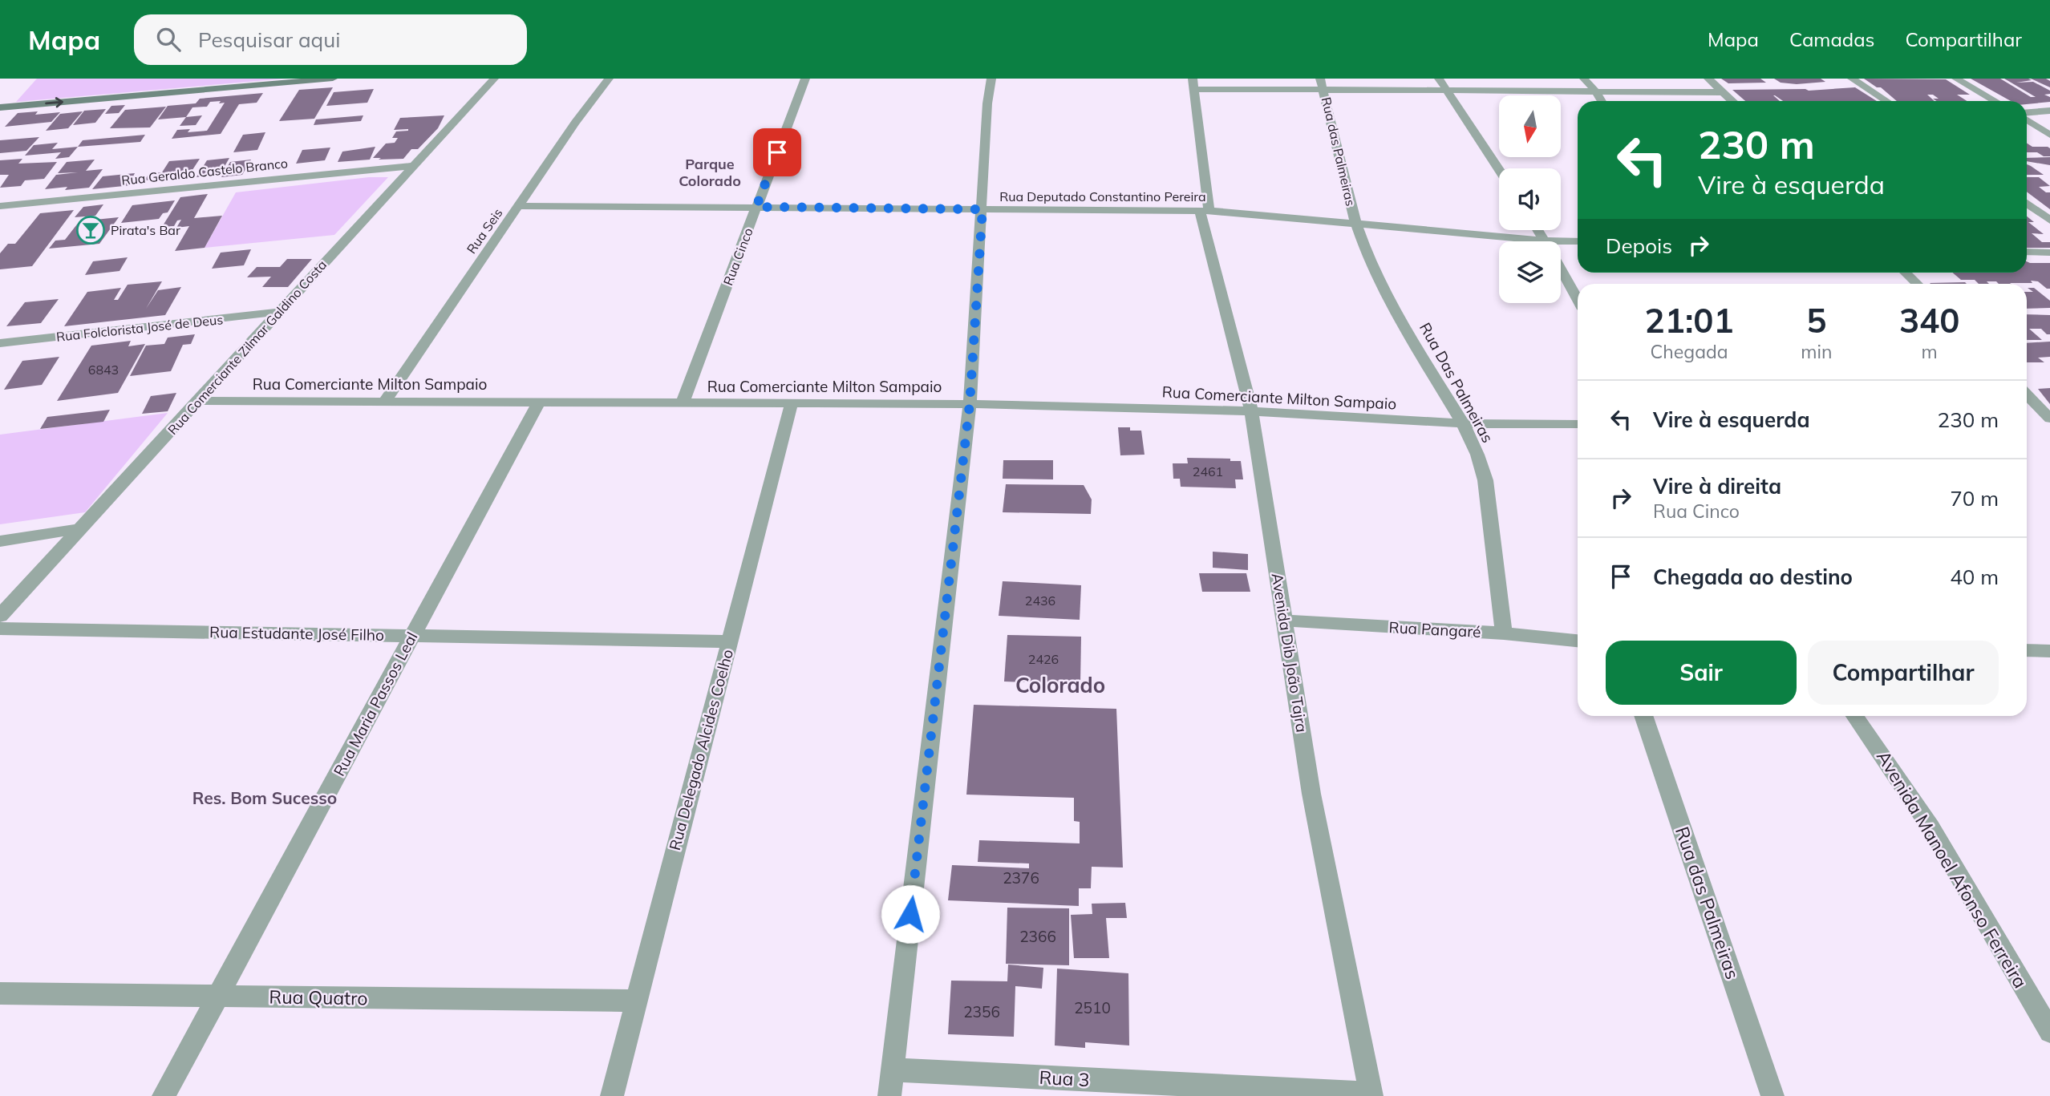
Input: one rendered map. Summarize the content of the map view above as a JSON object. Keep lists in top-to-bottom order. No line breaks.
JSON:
{"streets":{"street":["Rua das Palmeiras","Rua Geraldo Castelo Branco","Rua Deputado Constantino Pereira","Rua Seis","Rua Cinco","Rua Folclorista José de Deus","Rua Comerciante Zilmar Galdino Costa","Rua Das Palmeiras","Rua Comerciante Milton Sampaio","Rua Pangaré","Rua Estudante José Filho","Avenida Dib João Tajra","Rua Maria Passos Leal","Rua Delegado Alcides Coelho","Avenida Manoel Afonso Ferreira","Rua Quatro","Rua 3"]},"crossings":[["Rua das Palmeiras","Rua Deputado Constantino Pereira"],["Rua das Palmeiras","Rua Das Palmeiras"],["Rua Geraldo Castelo Branco","Rua Comerciante Zilmar Galdino Costa"],["Rua Deputado Constantino Pereira","Rua Seis"],["Rua Deputado Constantino Pereira","Rua Cinco"],["Rua Deputado Constantino Pereira","Rua Das Palmeiras"],["Rua Deputado Constantino Pereira","Avenida Dib João Tajra"],["Rua Seis","Rua Comerciante Milton Sampaio"],["Rua Cinco","Rua Comerciante Milton Sampaio"],["Rua Folclorista José de Deus","Rua Comerciante Zilmar Galdino Costa"],["Rua Comerciante Zilmar Galdino Costa","Rua Comerciante Milton Sampaio"],["Rua Das Palmeiras","Rua Comerciante Milton Sampaio"],["Rua Das Palmeiras","Rua Pangaré"],["Rua Comerciante Milton Sampaio","Avenida Dib João Tajra"],["Rua Comerciante Milton Sampaio","Rua Maria Passos Leal"],["Rua Comerciante Milton Sampaio","Rua Delegado Alcides Coelho"],["Rua Pangaré","Avenida Dib João Tajra"],["Rua Estudante José Filho","Rua Maria Passos Leal"],["Rua Estudante José Filho","Rua Delegado Alcides Coelho"],["Avenida Dib João Tajra","Rua 3"],["Rua Maria Passos Leal","Rua Quatro"],["Rua Delegado Alcides Coelho","Rua Quatro"]],"districts":["Parque Colorado","Colorado","Res. Bom Sucesso"],"places":{"bar":["Pirata's Bar"]},"house_numbers":["6843","2461","2436","2426","2376","2366","2510","2356"],"north":"bottom","page":{"header":"Mapa","search":"Pesquisar aqui","nav":["Mapa","Camadas","Compartilhar"],"turn":["230 m","Vire à esquerda"],"then":"Depois","eta":["21:01","Chegada","5","min","340","m"],"list":[{"name":"Vire à esquerda","value":"230 m"},{"name":"Vire à direita","note":"Rua Cinco","value":"70 m"},{"name":"Chegada ao destino","value":"40 m"}],"buttons":["Sair","Compartilhar"]}}
